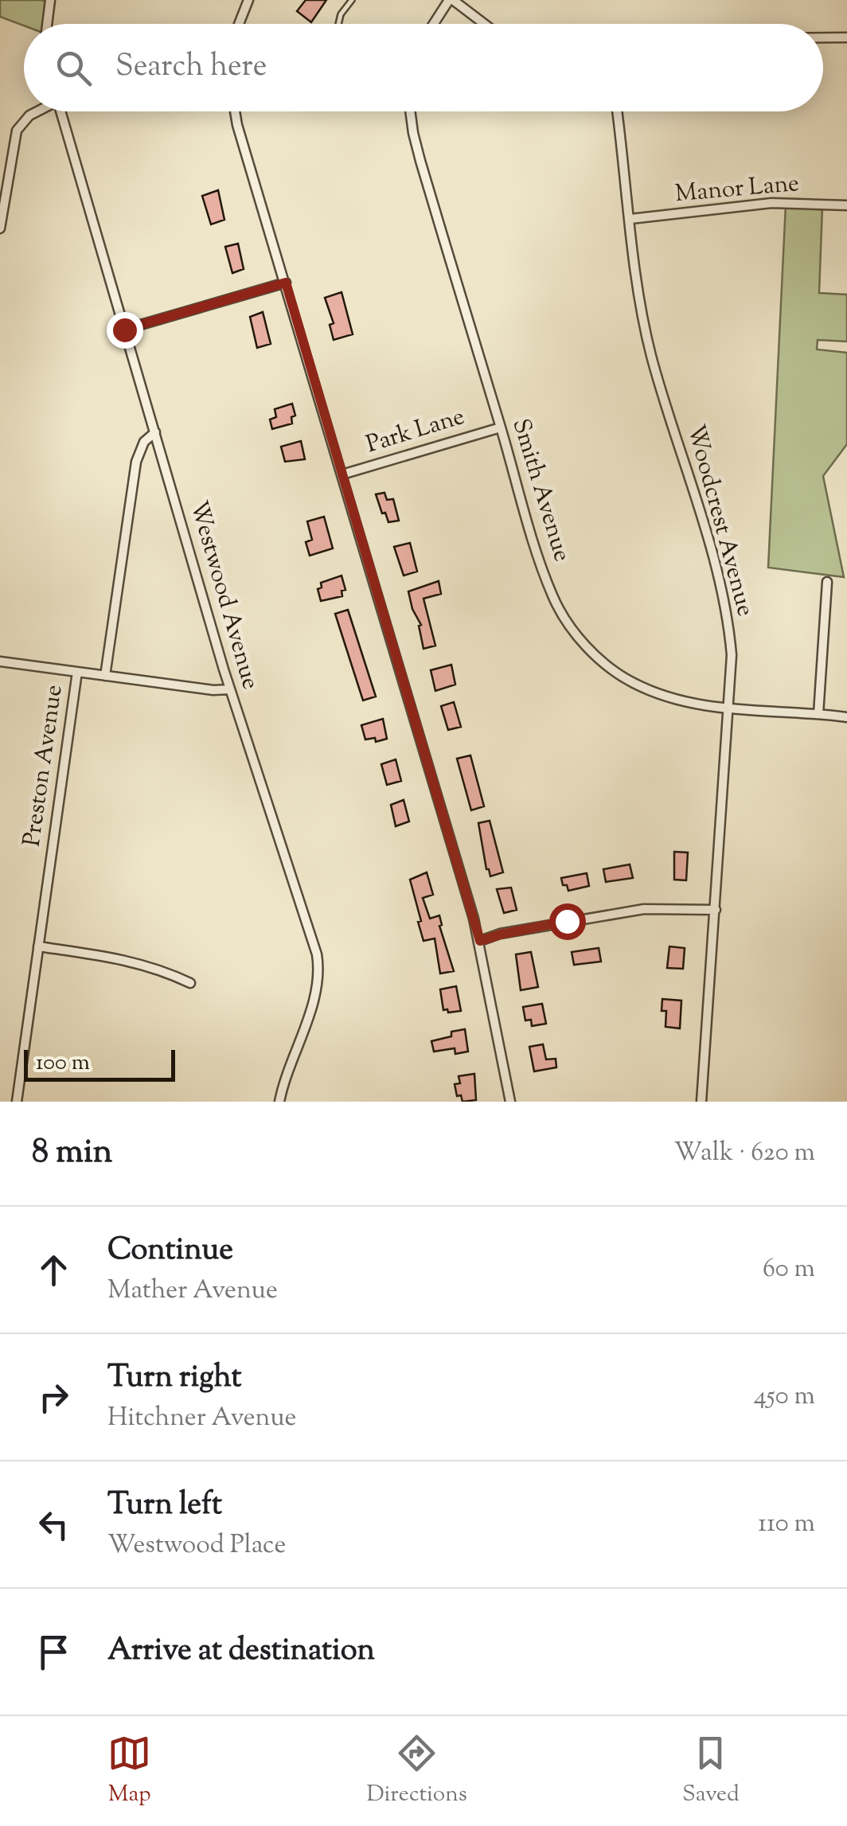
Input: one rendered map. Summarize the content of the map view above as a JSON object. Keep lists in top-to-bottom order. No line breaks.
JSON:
{"streets":{"street":["Manor Lane","Park Lane","Smith Avenue","Woodcrest Avenue","Westwood Avenue","Preston Avenue"]},"crossings":[["Manor Lane","Woodcrest Avenue"],["Park Lane","Smith Avenue"],["Smith Avenue","Woodcrest Avenue"]],"scale_bar":"100 m","page":{"search":"Search here","scale":"100 m","heading":["8 min","Walk · 620 m"],"list":[["Continue","Mather Avenue","60 m"],["Turn right","Hitchner Avenue","450 m"],["Turn left","Westwood Place","110 m"],"Arrive at destination"],"nav":["Map","Directions","Saved"]}}
